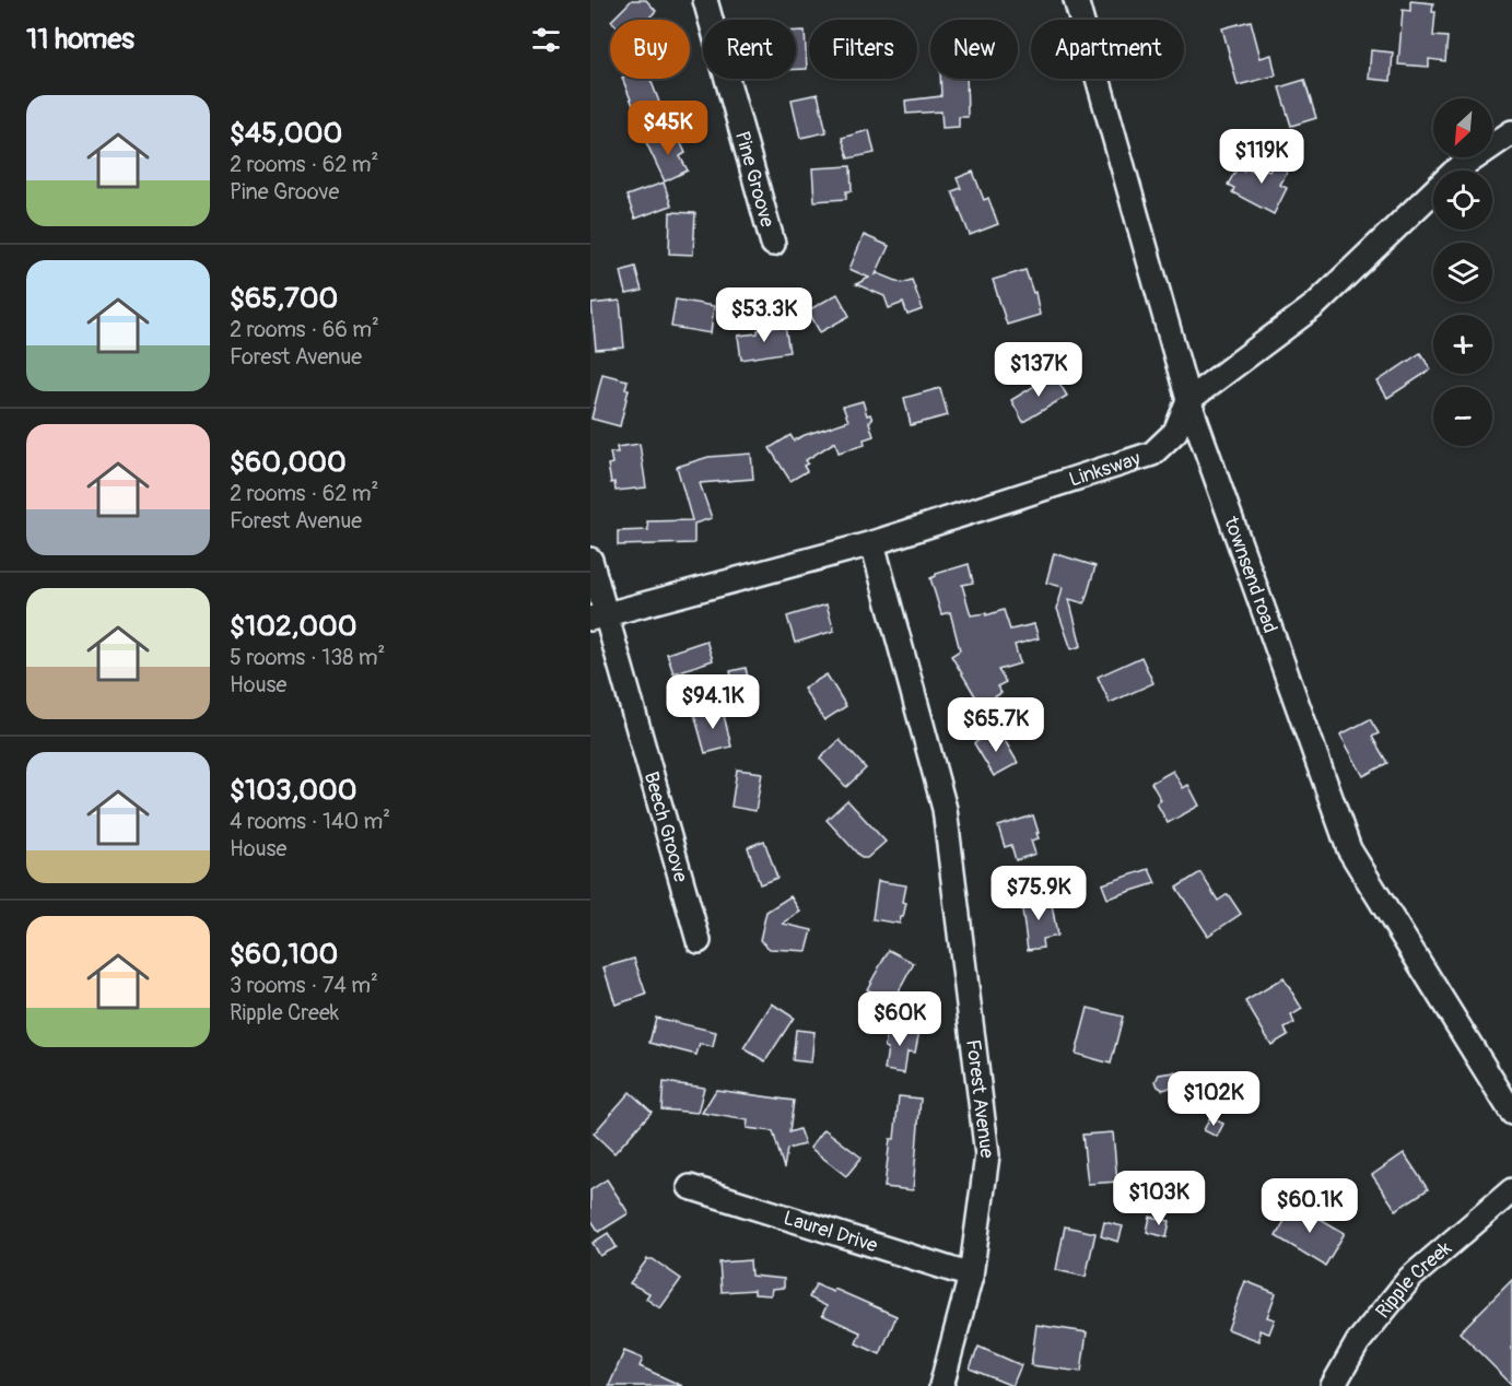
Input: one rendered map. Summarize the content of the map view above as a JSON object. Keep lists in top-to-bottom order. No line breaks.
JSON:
{"streets":{"street":["Pine Groove","Linksway","townsend road","Beech Groove","Forest Avenue","Laurel Drive","Ripple Creek"]},"crossings":[["Linksway","townsend road"],["Linksway","Beech Groove"],["Linksway","Forest Avenue"],["Forest Avenue","Laurel Drive"]],"north":"bottom left","page":{"heading":"11 homes","chip":["Buy","Rent","Filters","New","Apartment"],"list":[{"name":"$45,000","note":"2 rooms · 62 m² · Pine Groove"},{"name":"$65,700","note":"2 rooms · 66 m² · Forest Avenue"},{"name":"$60,000","note":"2 rooms · 62 m² · Forest Avenue"},{"name":"$102,000","note":"5 rooms · 138 m² · House"},{"name":"$103,000","note":"4 rooms · 140 m² · House"},{"name":"$60,100","note":"3 rooms · 74 m² · Ripple Creek"}],"map_buttons":["+","−"],"price":["$45K","$119K","$53.3K","$137K","$94.1K","$65.7K","$75.9K","$60K","$102K","$103K","$60.1K"]}}
